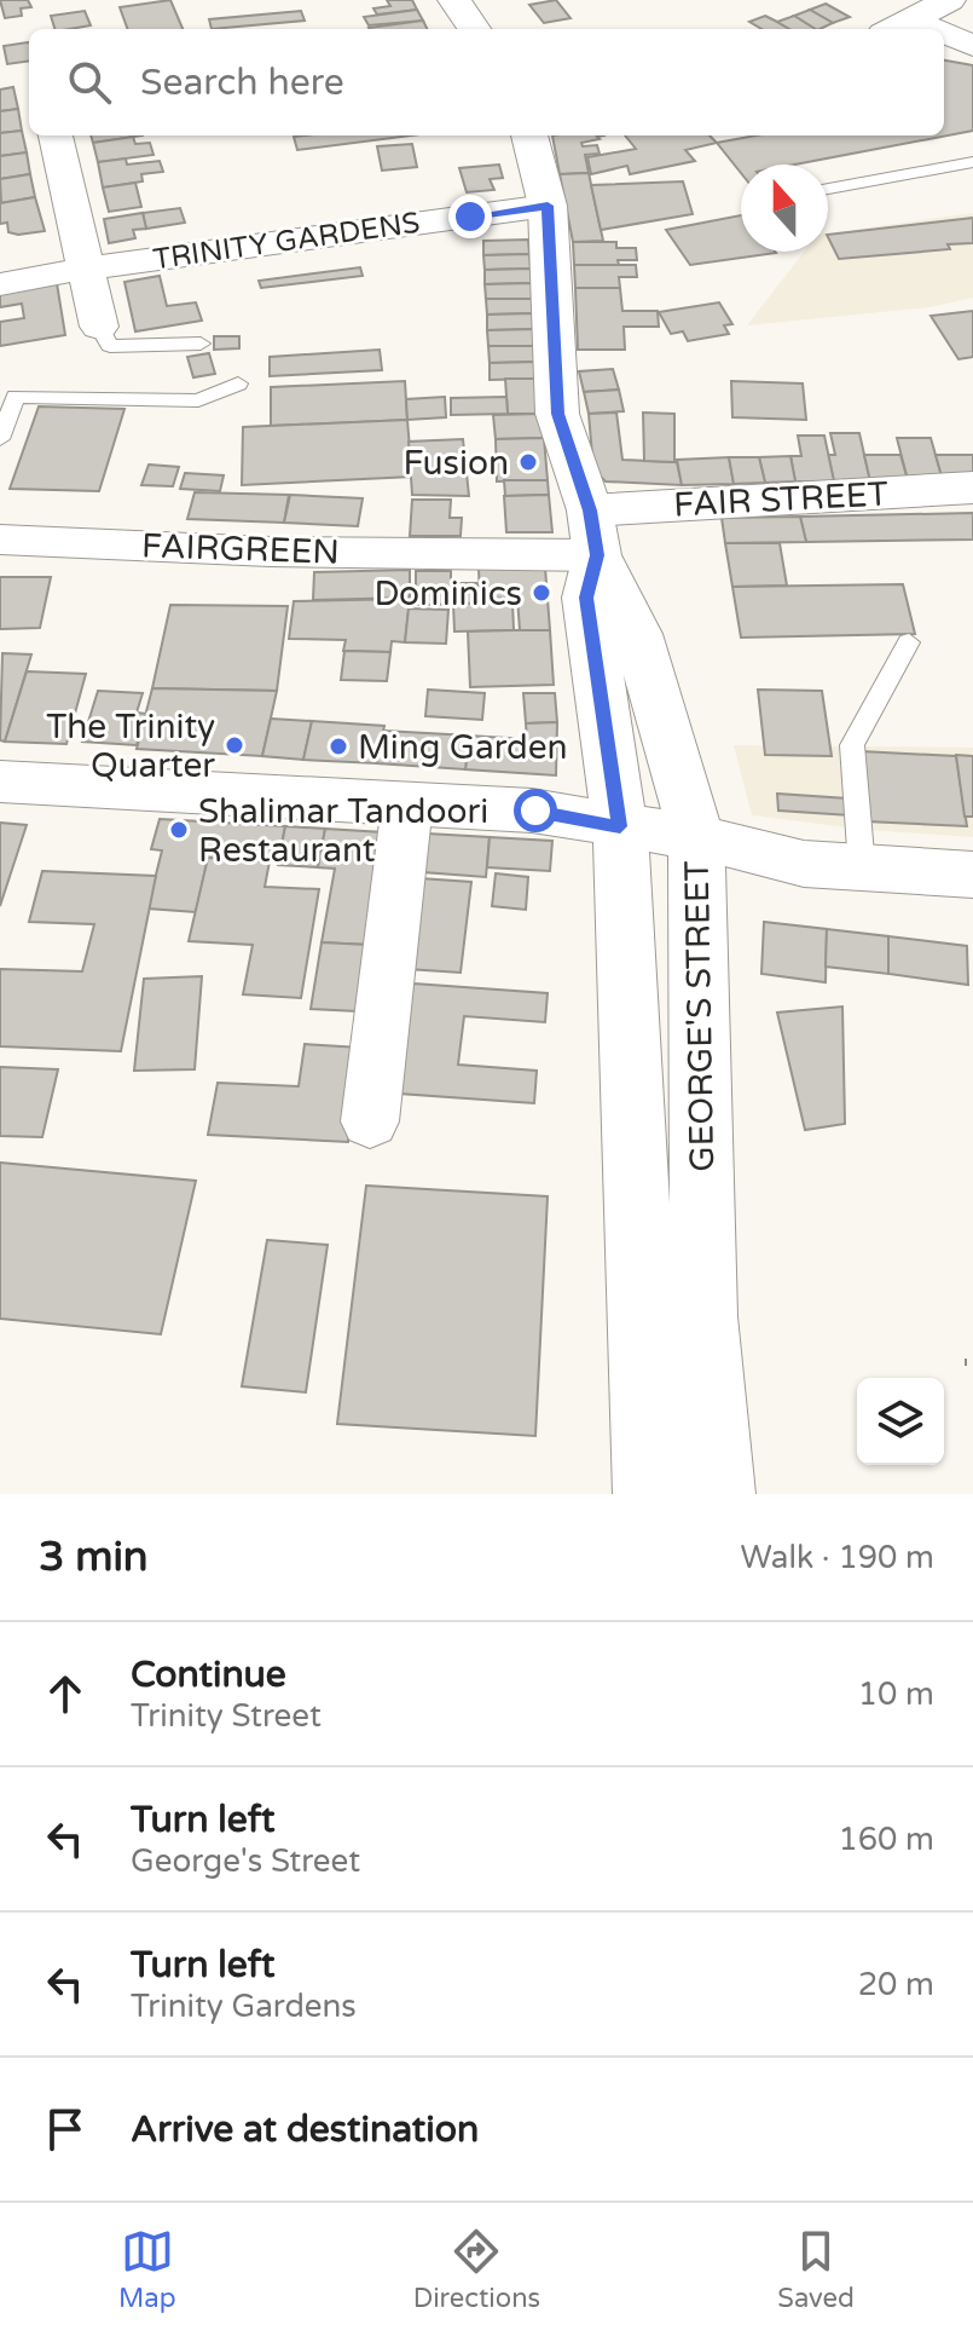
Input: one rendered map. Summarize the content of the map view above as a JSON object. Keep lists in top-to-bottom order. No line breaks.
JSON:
{"streets":{"main road":["FAIR STREET","GEORGE'S STREET"],"street":["TRINITY GARDENS","FAIRGREEN"]},"crossings":[["TRINITY GARDENS","GEORGE'S STREET"],["FAIR STREET","FAIRGREEN"],["FAIR STREET","GEORGE'S STREET"],["FAIRGREEN","GEORGE'S STREET"]],"places":["Fusion","Dominics","The Trinity Quarter","Ming Garden","Shalimar Tandoori Restaurant"],"north":"top","page":{"search":"Search here","heading":["3 min","Walk · 190 m"],"list":[["Continue","Trinity Street","10 m"],["Turn left","George's Street","160 m"],["Turn left","Trinity Gardens","20 m"],"Arrive at destination"],"nav":["Map","Directions","Saved"]}}
